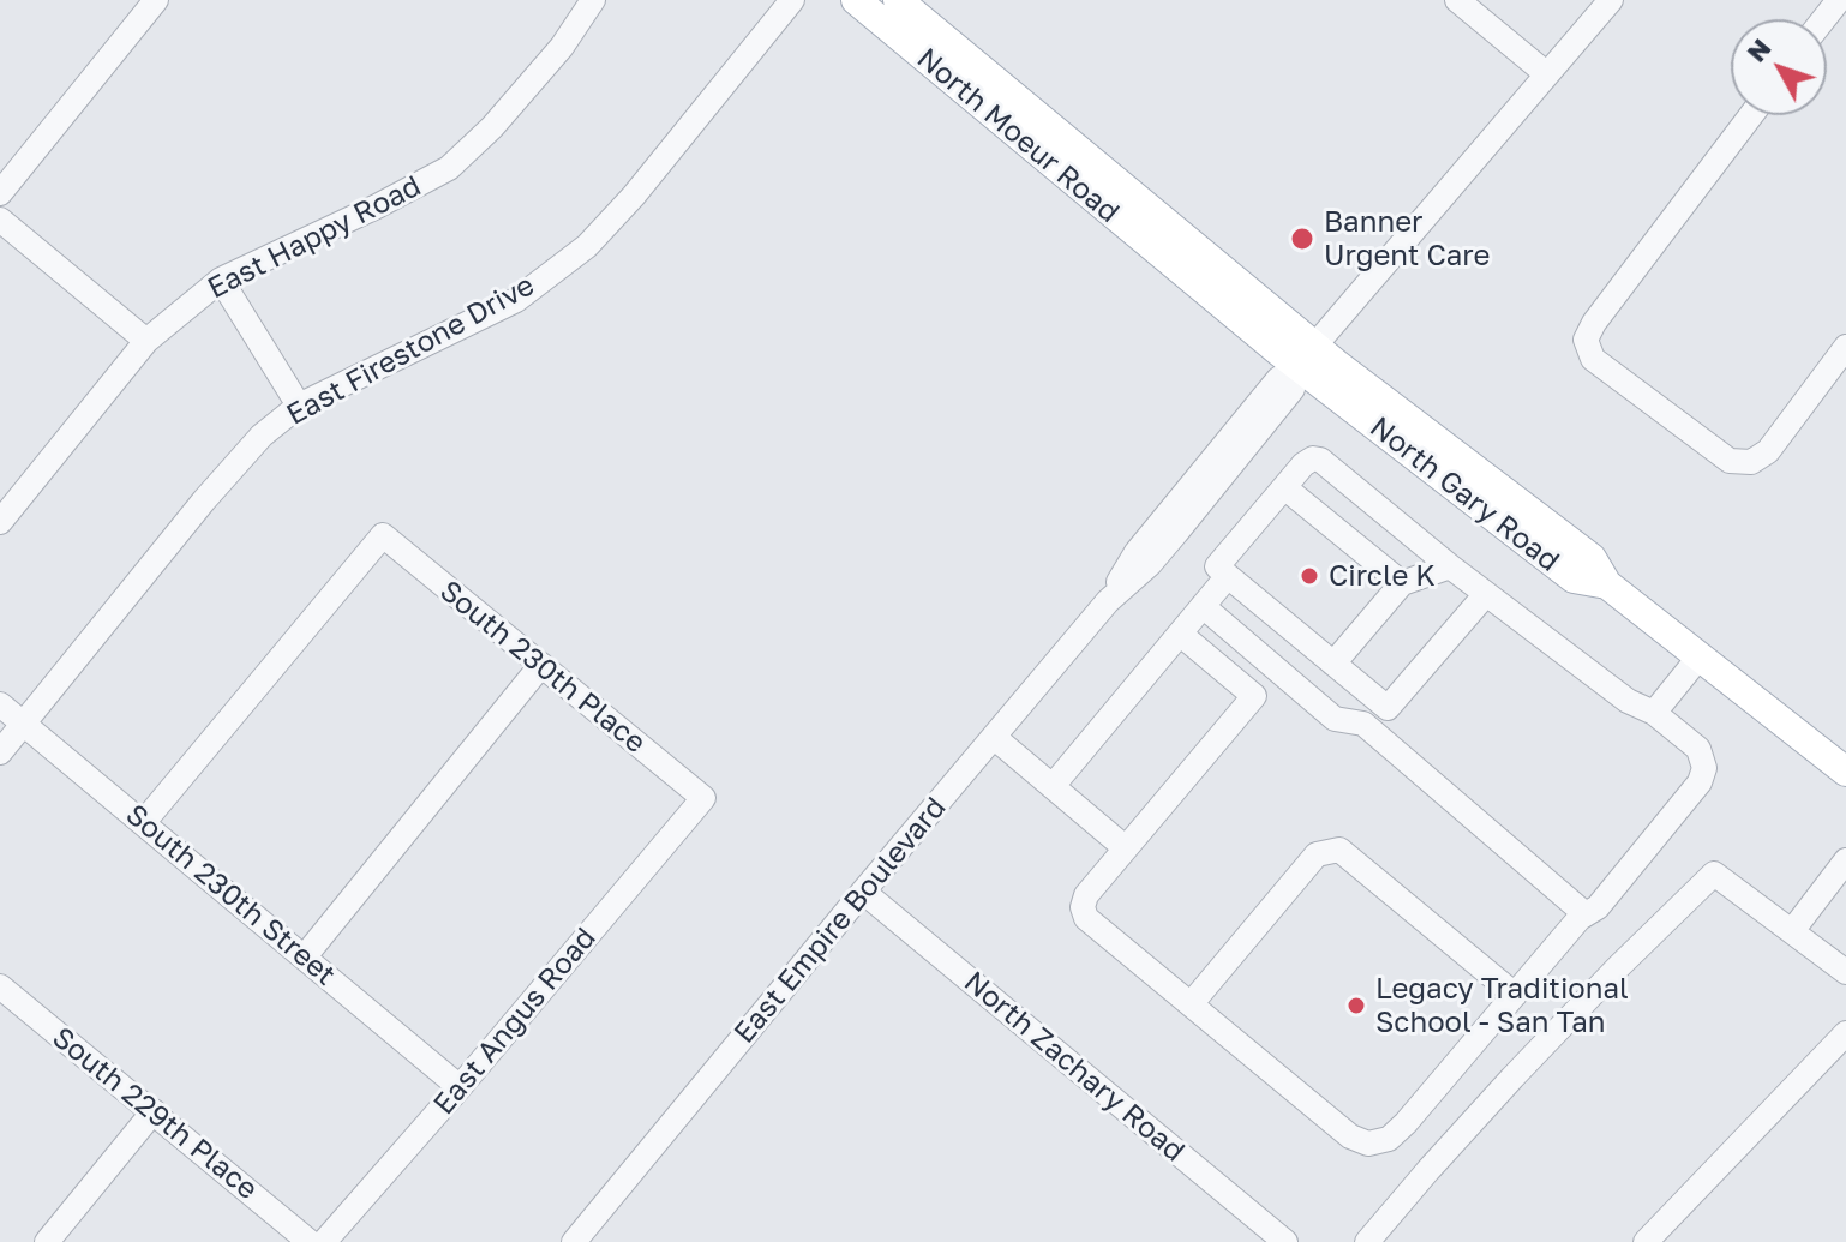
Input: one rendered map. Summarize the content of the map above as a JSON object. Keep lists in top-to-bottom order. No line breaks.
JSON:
{"streets":{"main road":["North Moeur Road","North Gary Road"],"street":["East Happy Road","East Firestone Drive","South 230th Place","South 230th Street","East Empire Boulevard","East Angus Road","North Zachary Road","South 229th Place"]},"crossings":[["North Moeur Road","North Gary Road"],["East Firestone Drive","South 230th Street"],["North Gary Road","East Empire Boulevard"],["South 230th Place","South 230th Street"],["South 230th Place","East Angus Road"],["South 230th Street","East Angus Road"],["East Empire Boulevard","North Zachary Road"]],"places":["Banner Urgent Care","Circle K","Legacy Traditional School - San Tan"],"north":"top left"}
